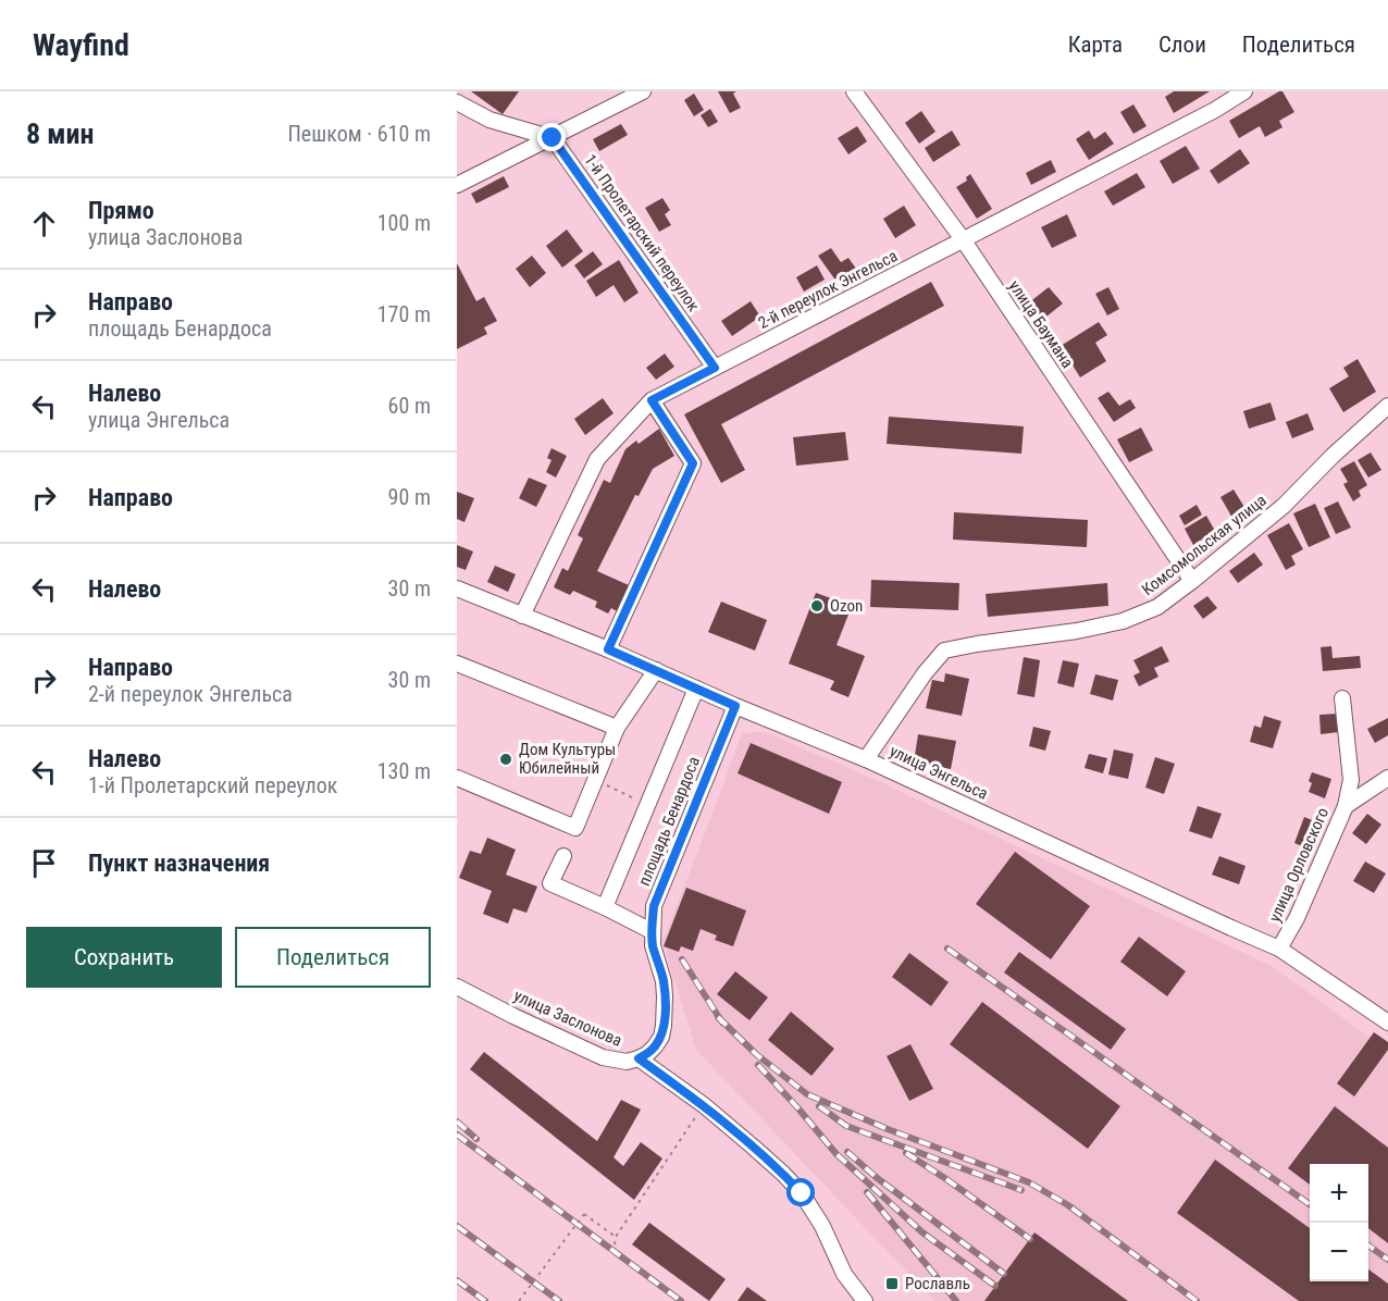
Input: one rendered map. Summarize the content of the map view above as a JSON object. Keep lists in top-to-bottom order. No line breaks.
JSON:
{"streets":{"street":["1-й Пролетарский переулок","2-й переулок Энгельса","улица Баумана","Комсомольская улица","улица Энгельса","площадь Бенардоса","улица Орловского","улица Заслонова"]},"crossings":[["1-й Пролетарский переулок","2-й переулок Энгельса"],["2-й переулок Энгельса","улица Баумана"],["2-й переулок Энгельса","улица Энгельса"],["улица Баумана","Комсомольская улица"],["Комсомольская улица","улица Энгельса"],["улица Энгельса","площадь Бенардоса"],["улица Энгельса","улица Орловского"],["площадь Бенардоса","улица Заслонова"]],"places":{"other":["Ozon","Дом Культуры Юбилейный"],"transit":["Рославль"]},"page":{"header":"Wayfind","nav":["Карта","Слои","Поделиться"],"heading":["8 мин","Пешком · 610 m"],"list":[["Прямо","улица Заслонова","100 m"],["Направо","площадь Бенардоса","170 m"],["Налево","улица Энгельса","60 m"],["Направо","90 m"],["Налево","30 m"],["Направо","2-й переулок Энгельса","30 m"],["Налево","1-й Пролетарский переулок","130 m"],"Пункт назначения"],"buttons":["Сохранить","Поделиться"],"map_buttons":["+","−"]}}
